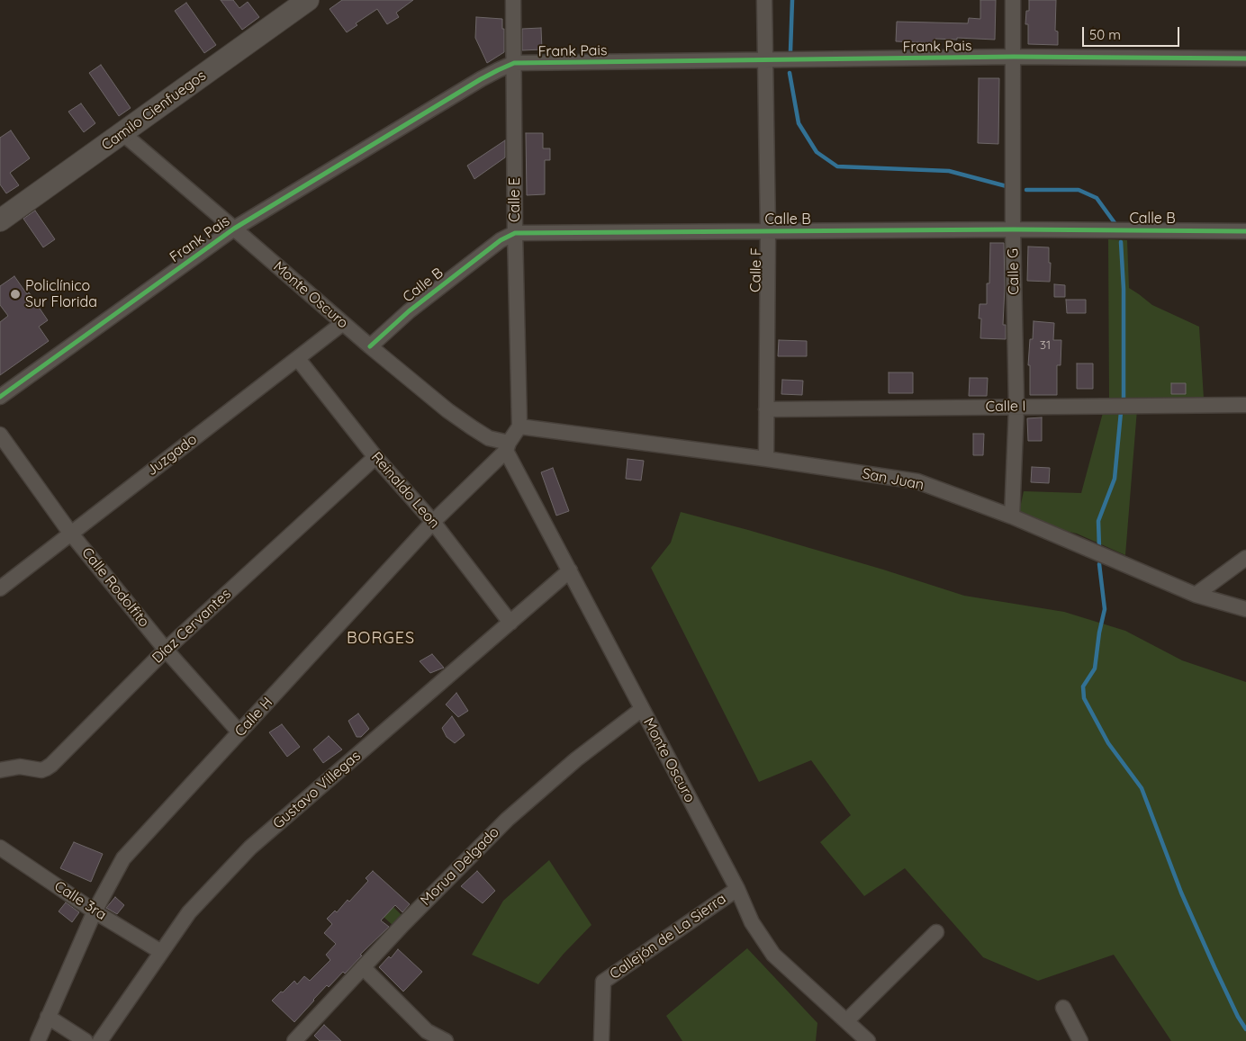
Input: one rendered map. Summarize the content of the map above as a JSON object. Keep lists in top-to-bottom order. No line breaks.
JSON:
{"streets":{"street":["Frank Pais","Camilo Cienfuegos","Calle E","Calle B","Calle F","Calle G","Monte Oscuro","Calle I","Juzgado","San Juan","Reinaldo Leon","Calle Rodolfito","Díaz Cervantes","Calle H","Gustavo Villegas","Morua Delgado","Calle 3ra","Callejón de La Sierra"]},"crossings":[["Frank Pais","Calle E"],["Frank Pais","Calle F"],["Frank Pais","Calle G"],["Frank Pais","Monte Oscuro"],["Camilo Cienfuegos","Monte Oscuro"],["Calle E","Calle B"],["Calle E","San Juan"],["Calle E","Calle H"],["Calle B","Calle F"],["Calle B","Calle G"],["Calle B","Monte Oscuro"],["Calle F","Calle I"],["Calle F","San Juan"],["Calle G","Calle I"],["Calle G","San Juan"],["Monte Oscuro","Juzgado"],["Monte Oscuro","Calle H"],["Monte Oscuro","Gustavo Villegas"],["Monte Oscuro","Morua Delgado"],["Monte Oscuro","Callejón de La Sierra"],["Juzgado","Reinaldo Leon"],["Juzgado","Calle Rodolfito"],["San Juan","Calle H"],["Reinaldo Leon","Díaz Cervantes"],["Reinaldo Leon","Calle H"],["Reinaldo Leon","Gustavo Villegas"],["Calle Rodolfito","Díaz Cervantes"],["Calle Rodolfito","Calle H"],["Calle H","Calle 3ra"],["Gustavo Villegas","Calle 3ra"]],"districts":["BORGES"],"places":["Policlínico Sur Florida"],"house_numbers":["31"],"scale_bar":"50 m"}
